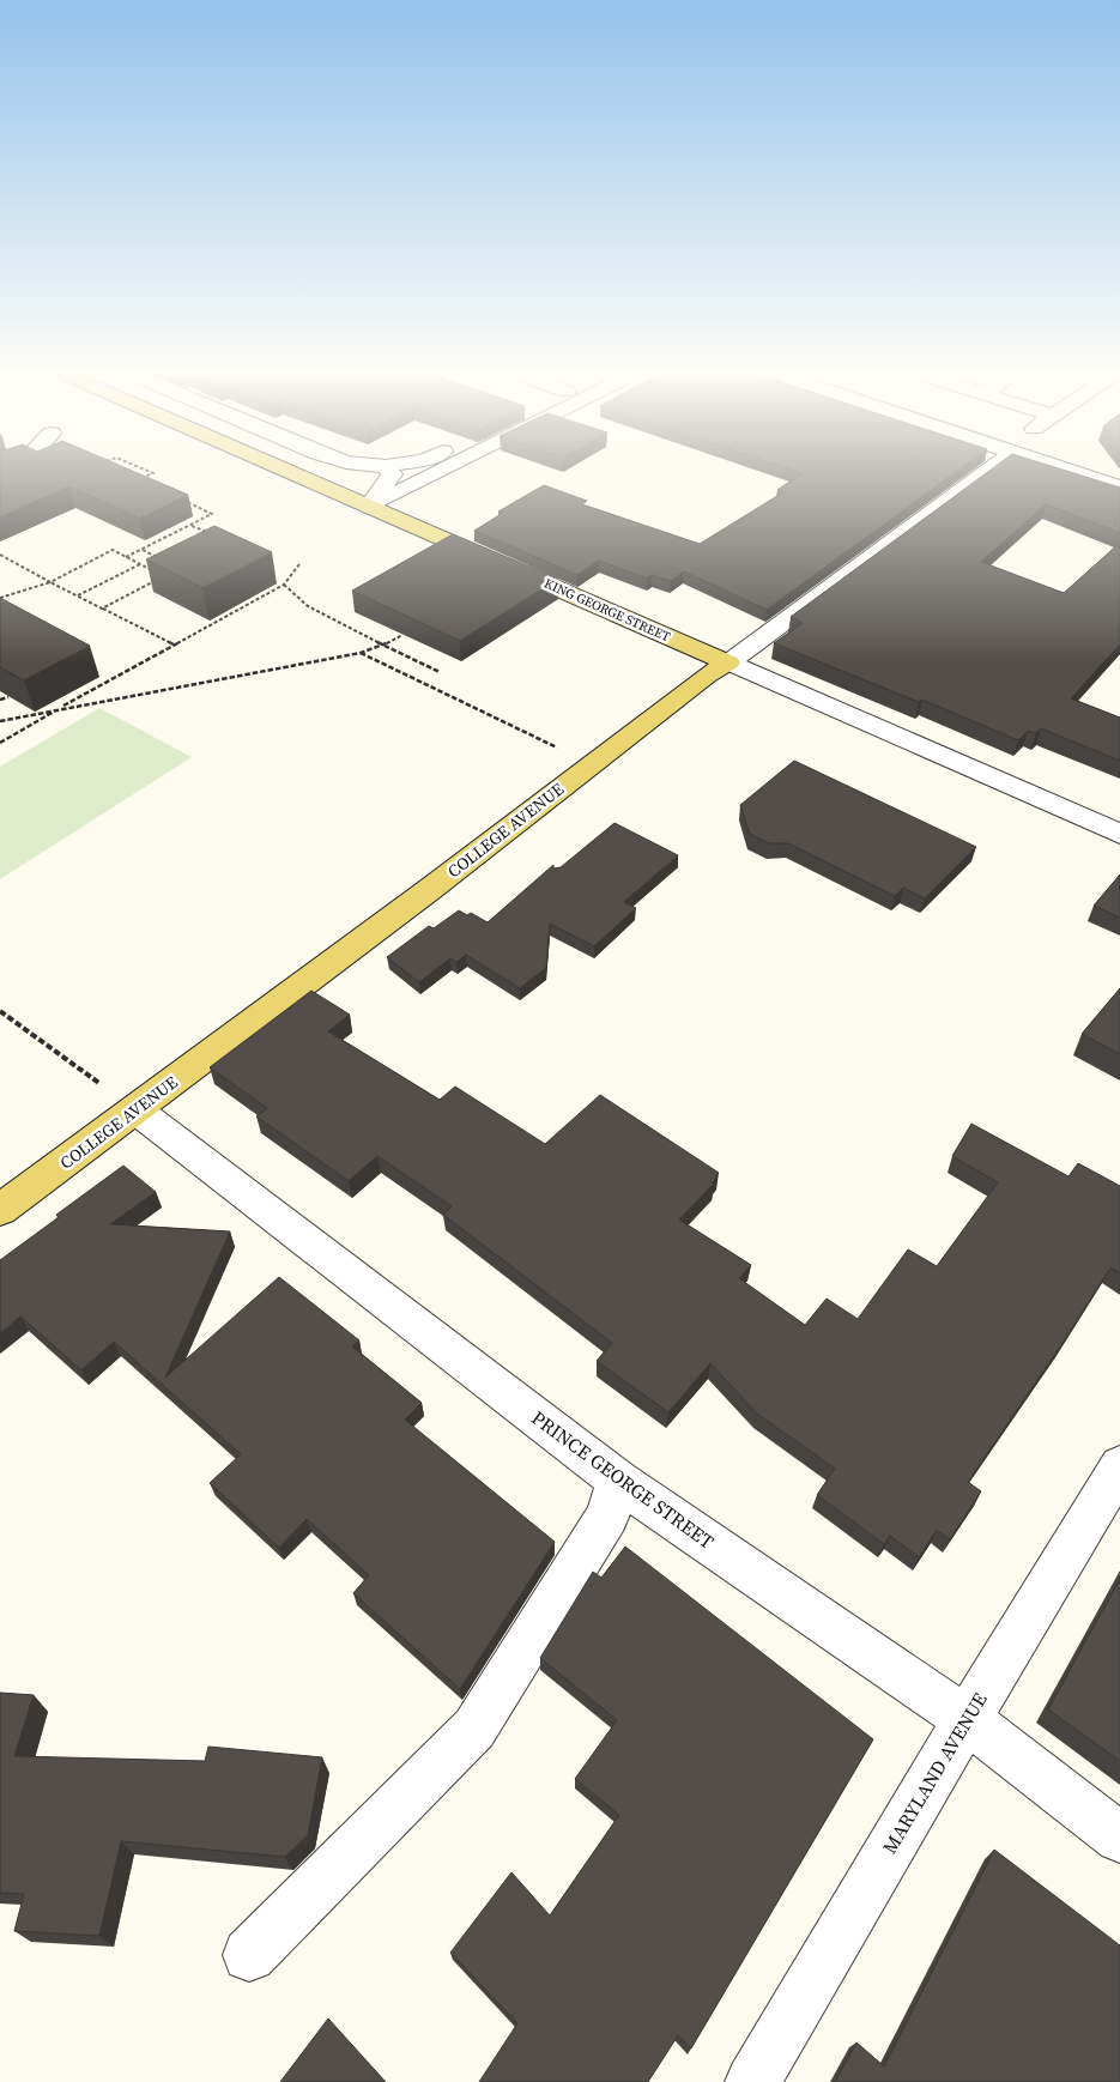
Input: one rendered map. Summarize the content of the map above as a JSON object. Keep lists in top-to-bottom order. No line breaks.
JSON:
{"streets":{"main road":["KING GEORGE STREET","COLLEGE AVENUE"],"street":["PRINCE GEORGE STREET","MARYLAND AVENUE"]},"crossings":[["KING GEORGE STREET","COLLEGE AVENUE"],["COLLEGE AVENUE","PRINCE GEORGE STREET"],["PRINCE GEORGE STREET","MARYLAND AVENUE"]]}
